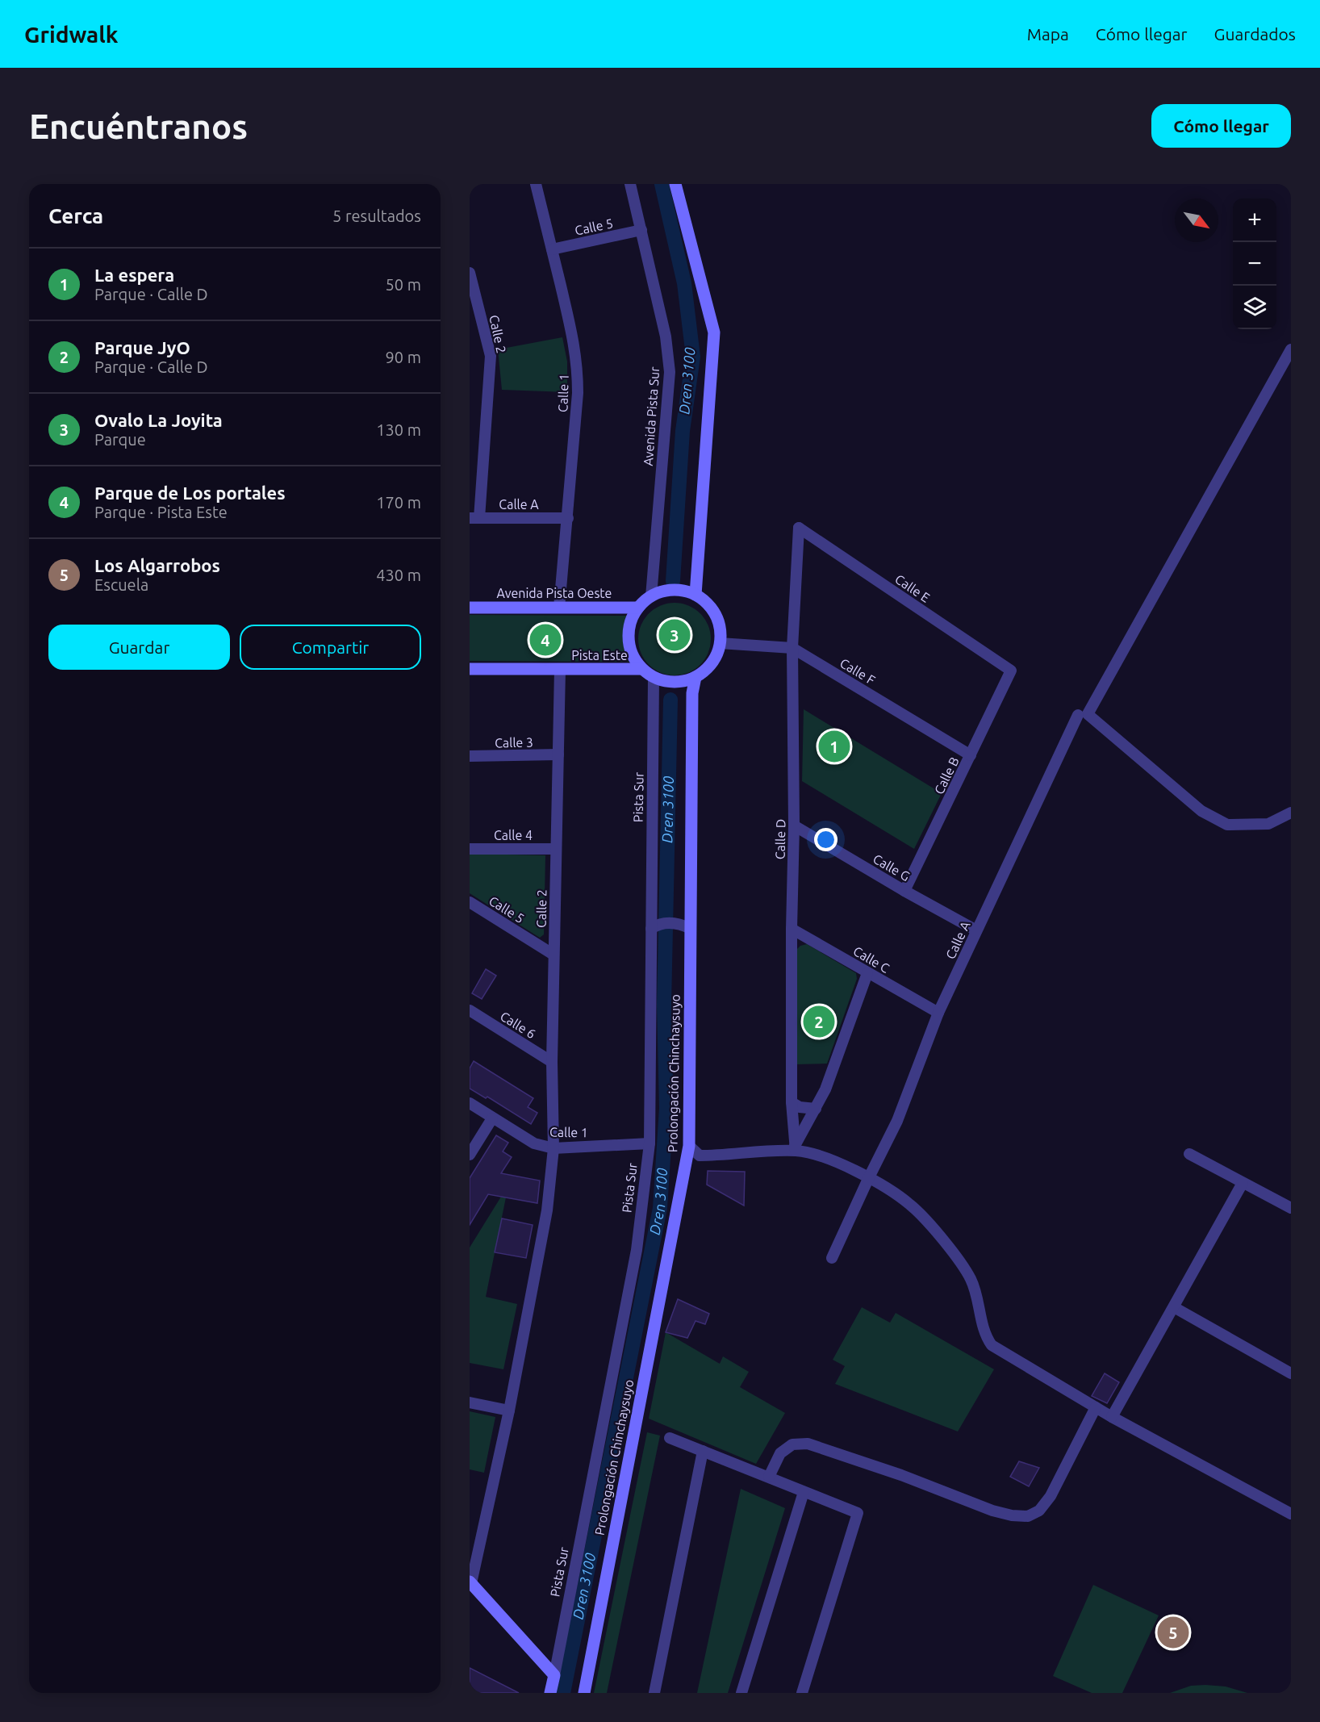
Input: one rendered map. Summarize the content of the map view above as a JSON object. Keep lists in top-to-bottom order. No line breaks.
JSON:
{"streets":{"street":["Calle 5","Calle 2","Calle 1","Avenida Pista Sur","Calle A","Calle E","Avenida Pista Oeste","Pista Este","Calle F","Calle 3","Calle B","Pista Sur","Calle 4","Calle D","Calle G","Calle C","Calle 6","Prolongación Chinchaysuyo"]},"crossings":[["Calle 5","Calle 2"],["Calle 5","Calle 1"],["Calle 5","Avenida Pista Sur"],["Calle 2","Calle 1"],["Calle 2","Calle A"],["Calle 2","Pista Este"],["Calle 2","Calle 3"],["Calle 2","Calle 4"],["Calle 2","Calle 6"],["Calle 1","Calle A"],["Calle 1","Avenida Pista Oeste"],["Calle 1","Pista Sur"],["Avenida Pista Sur","Avenida Pista Oeste"],["Avenida Pista Sur","Pista Este"],["Avenida Pista Sur","Calle F"],["Avenida Pista Sur","Pista Sur"],["Avenida Pista Sur","Prolongación Chinchaysuyo"],["Calle A","Calle G"],["Calle A","Calle C"],["Calle E","Calle B"],["Calle E","Calle D"],["Avenida Pista Oeste","Pista Este"],["Avenida Pista Oeste","Calle F"],["Avenida Pista Oeste","Pista Sur"],["Avenida Pista Oeste","Prolongación Chinchaysuyo"],["Pista Este","Calle F"],["Pista Este","Pista Sur"],["Pista Este","Prolongación Chinchaysuyo"],["Calle F","Calle B"],["Calle F","Pista Sur"],["Calle F","Calle D"],["Calle F","Prolongación Chinchaysuyo"],["Calle B","Calle G"],["Pista Sur","Prolongación Chinchaysuyo"],["Calle D","Calle G"],["Calle D","Calle C"]],"water":["Dren 3100"],"north":"bottom right","page":{"header":"Gridwalk","nav":["Mapa","Cómo llegar","Guardados"],"buttons":["Cómo llegar",["Guardar","Compartir"]],"title":"Encuéntranos","heading":["Cerca","5 resultados"],"map_buttons":["+","−"],"list":[{"mark":"1","name":"La espera","note":"Parque · Calle D","value":"50 m"},{"mark":"2","name":"Parque JyO","note":"Parque · Calle D","value":"90 m"},{"mark":"3","name":"Ovalo La Joyita","note":"Parque","value":"130 m"},{"mark":"4","name":"Parque de Los portales","note":"Parque · Pista Este","value":"170 m"},{"mark":"5","name":"Los Algarrobos","note":"Escuela","value":"430 m"}],"pins":["3","4","1","2","5"]}}
